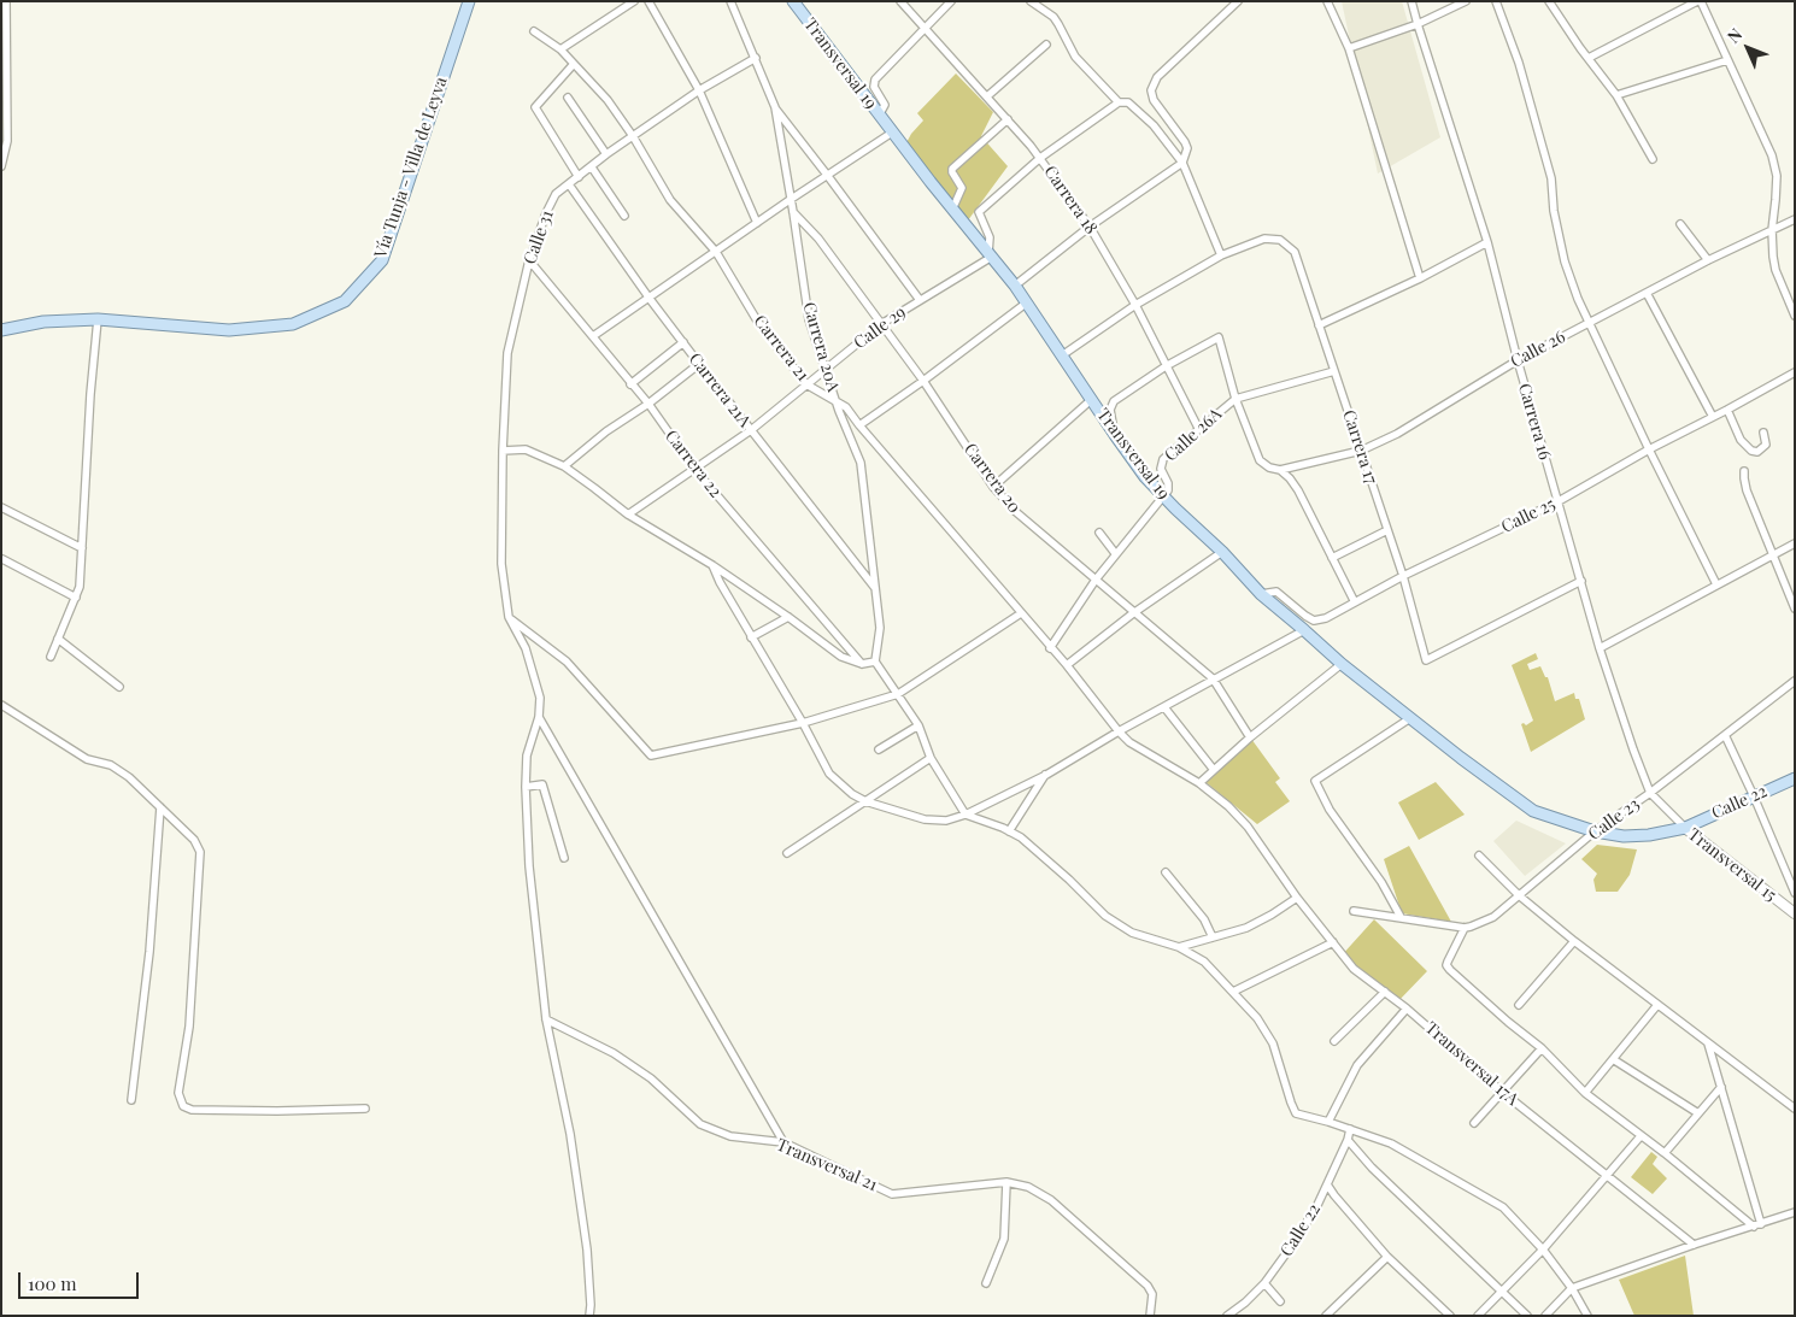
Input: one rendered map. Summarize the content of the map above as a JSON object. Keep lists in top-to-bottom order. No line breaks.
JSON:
{"streets":{"main road":["Transversal 19","Vía Tunja - Villa de Leyva","Calle 22","Transversal 15"],"street":["Carrera 18","Calle 31","Calle 29","Carrera 20A","Carrera 21","Calle 26","Carrera 21A","Carrera 16","Calle 26A","Carrera 17","Carrera 22","Carrera 20","Calle 25","Calle 23","Transversal 17A","Transversal 21"]},"crossings":[["Transversal 19","Calle 29"],["Transversal 19","Calle 26A"],["Transversal 19","Calle 25"],["Transversal 19","Calle 23"],["Transversal 19","Transversal 15"],["Carrera 18","Calle 26A"],["Calle 31","Carrera 20A"],["Calle 31","Carrera 21"],["Calle 31","Carrera 21A"],["Calle 31","Carrera 22"],["Calle 29","Carrera 20A"],["Calle 29","Carrera 21"],["Calle 29","Carrera 21A"],["Calle 29","Carrera 22"],["Calle 29","Carrera 20"],["Carrera 20A","Carrera 21"],["Carrera 20A","Carrera 21A"],["Carrera 20A","Carrera 20"],["Carrera 21","Transversal 17A"],["Calle 26","Carrera 16"],["Calle 26","Carrera 17"],["Carrera 16","Carrera 17"],["Carrera 16","Calle 25"],["Carrera 16","Calle 22"],["Carrera 16","Calle 23"],["Carrera 16","Transversal 15"],["Calle 26A","Carrera 17"],["Carrera 17","Calle 25"],["Calle 22","Transversal 15"],["Calle 23","Transversal 15"]],"scale_bar":"100 m","north":"top left"}
